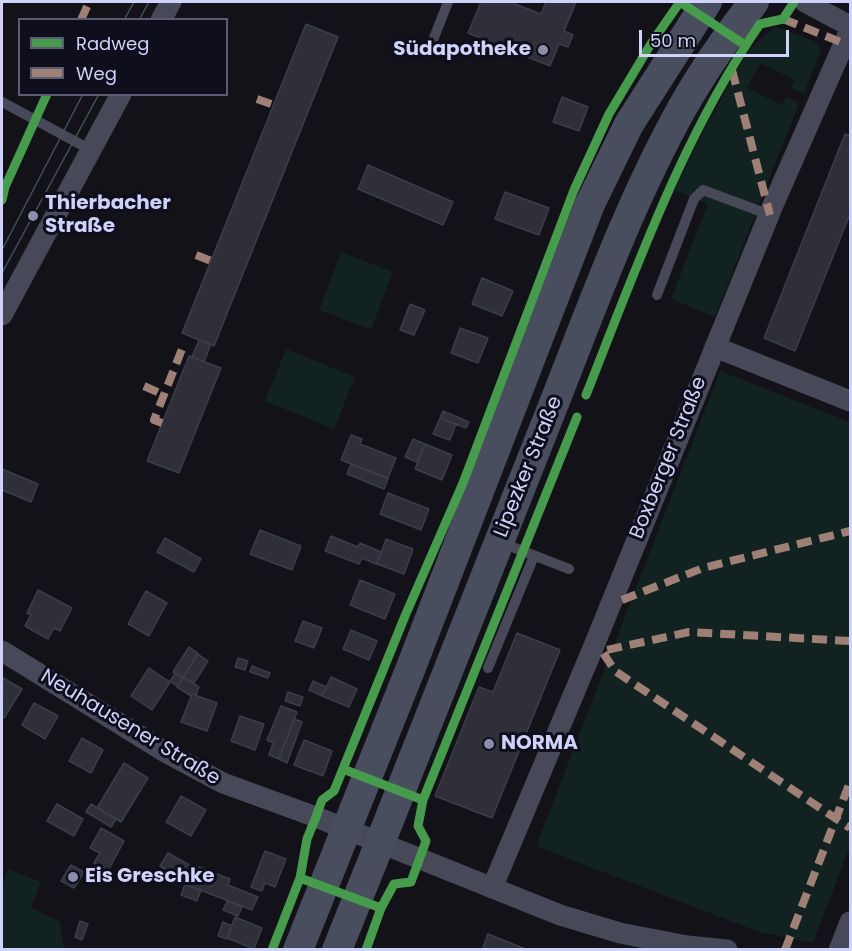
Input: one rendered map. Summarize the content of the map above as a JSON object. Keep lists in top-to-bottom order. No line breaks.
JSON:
{"streets":{"main road":["Lipezker Straße"],"street":["Boxberger Straße","Neuhausener Straße"]},"crossings":[["Boxberger Straße","Neuhausener Straße"],["Lipezker Straße","Neuhausener Straße"]],"places":["Südapotheke","Thierbacher Straße","NORMA","Eis Greschke"],"legend":["Radweg","Weg"],"scale_bar":"50 m"}
